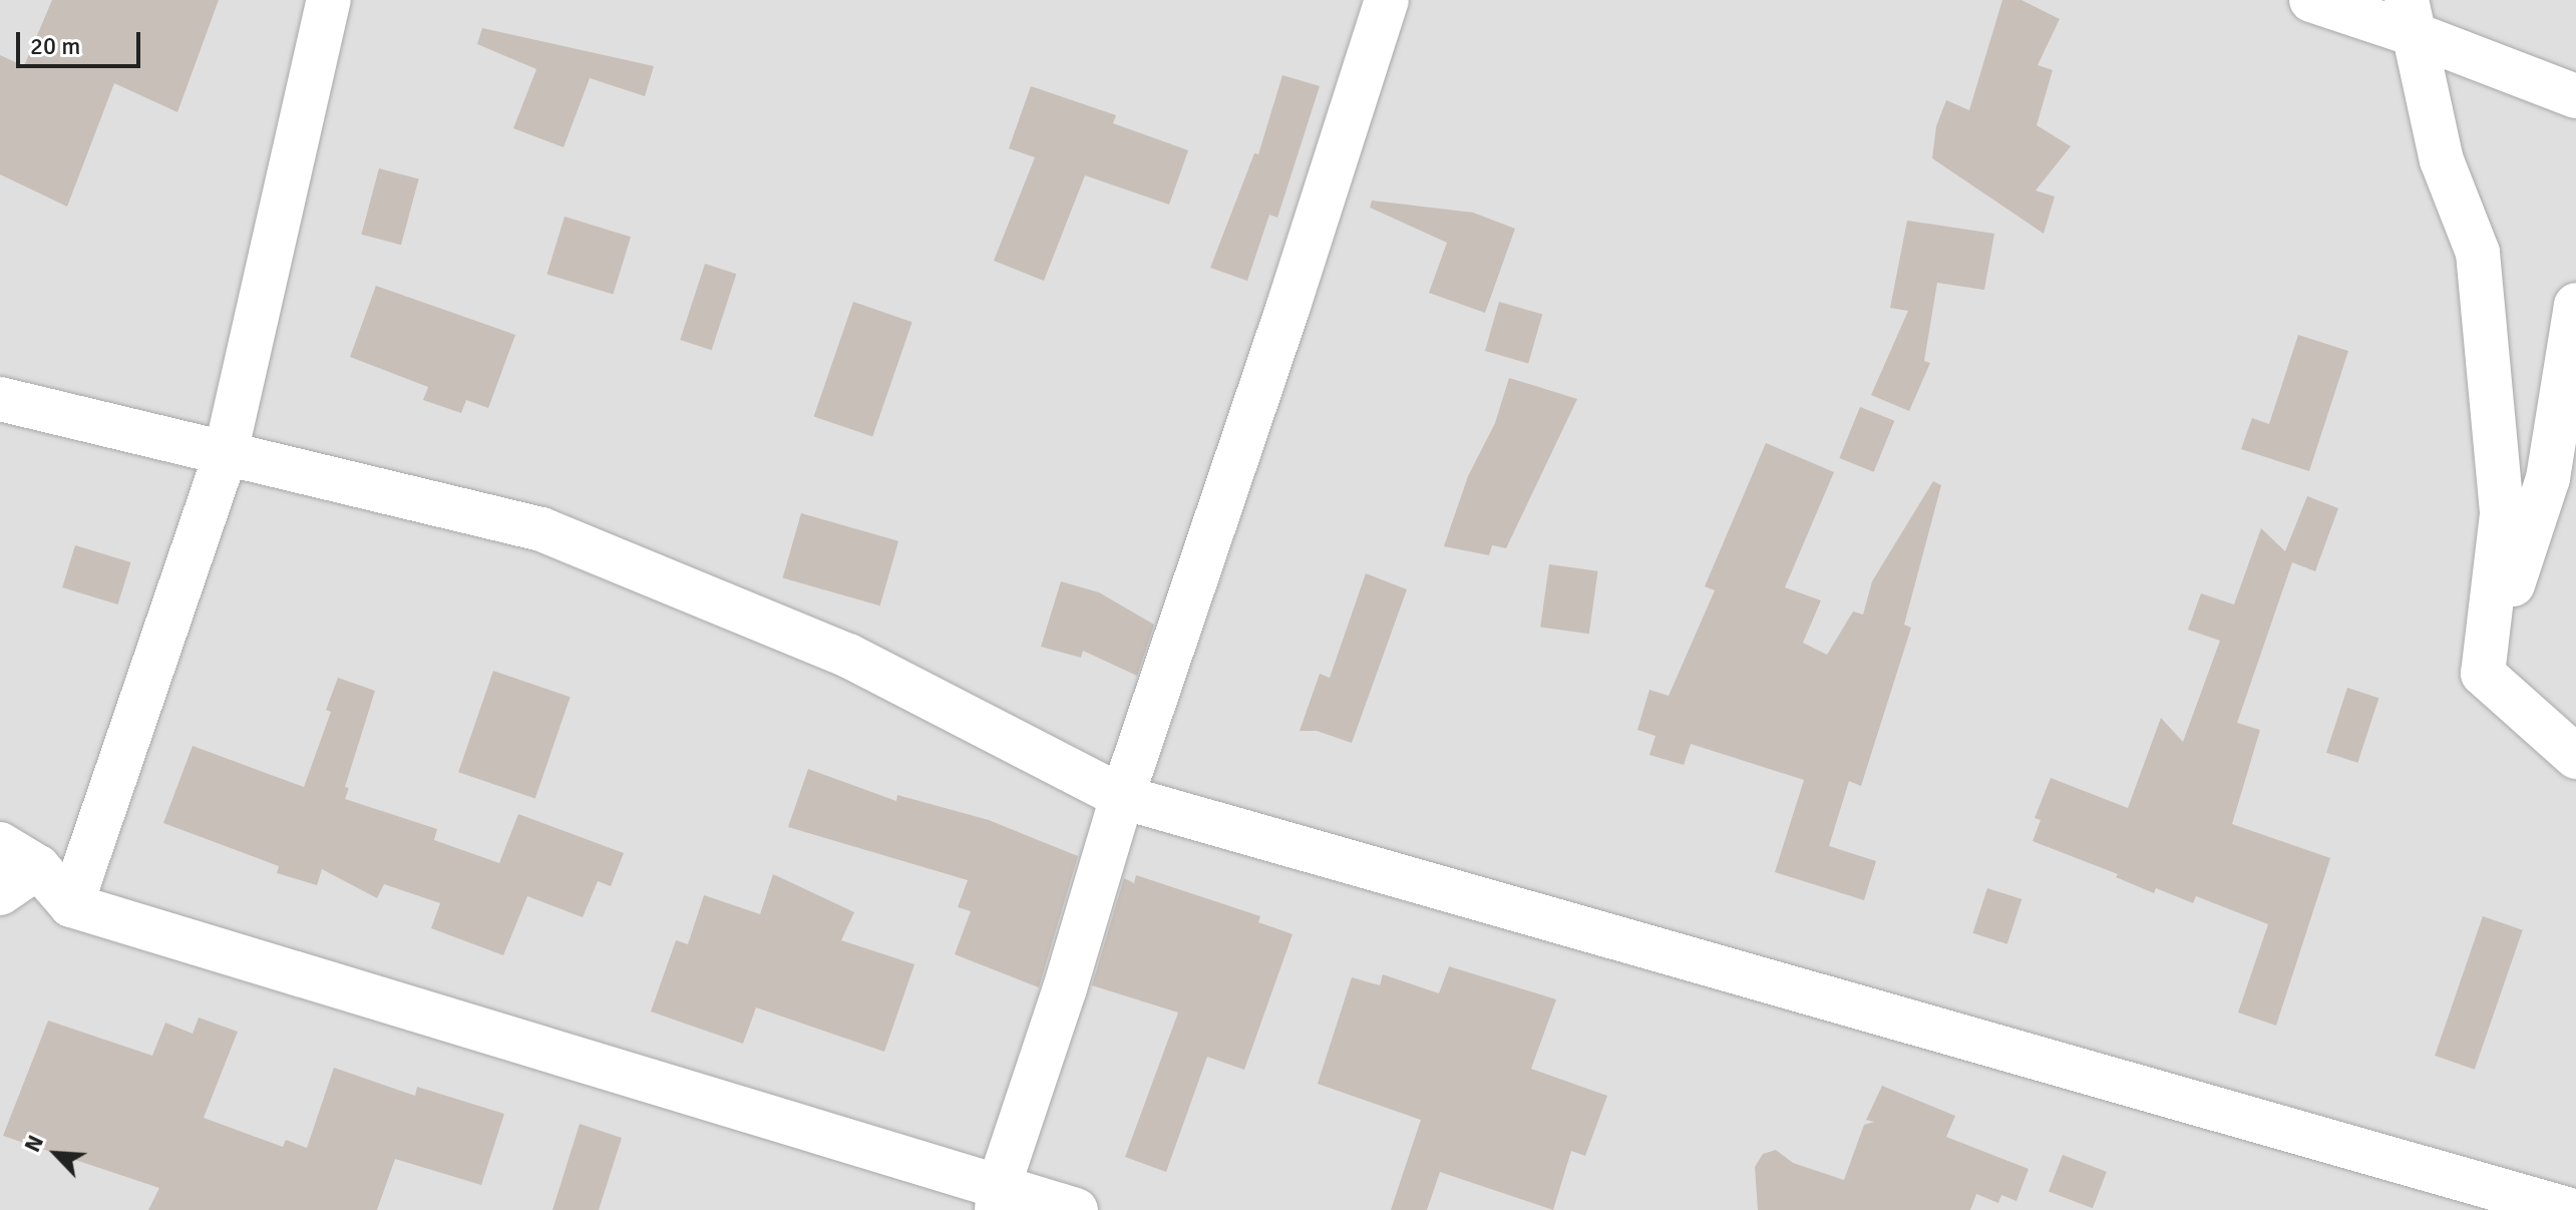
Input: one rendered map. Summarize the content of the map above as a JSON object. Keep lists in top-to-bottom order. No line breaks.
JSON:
{"scale_bar":"20 m","north":"top left"}
